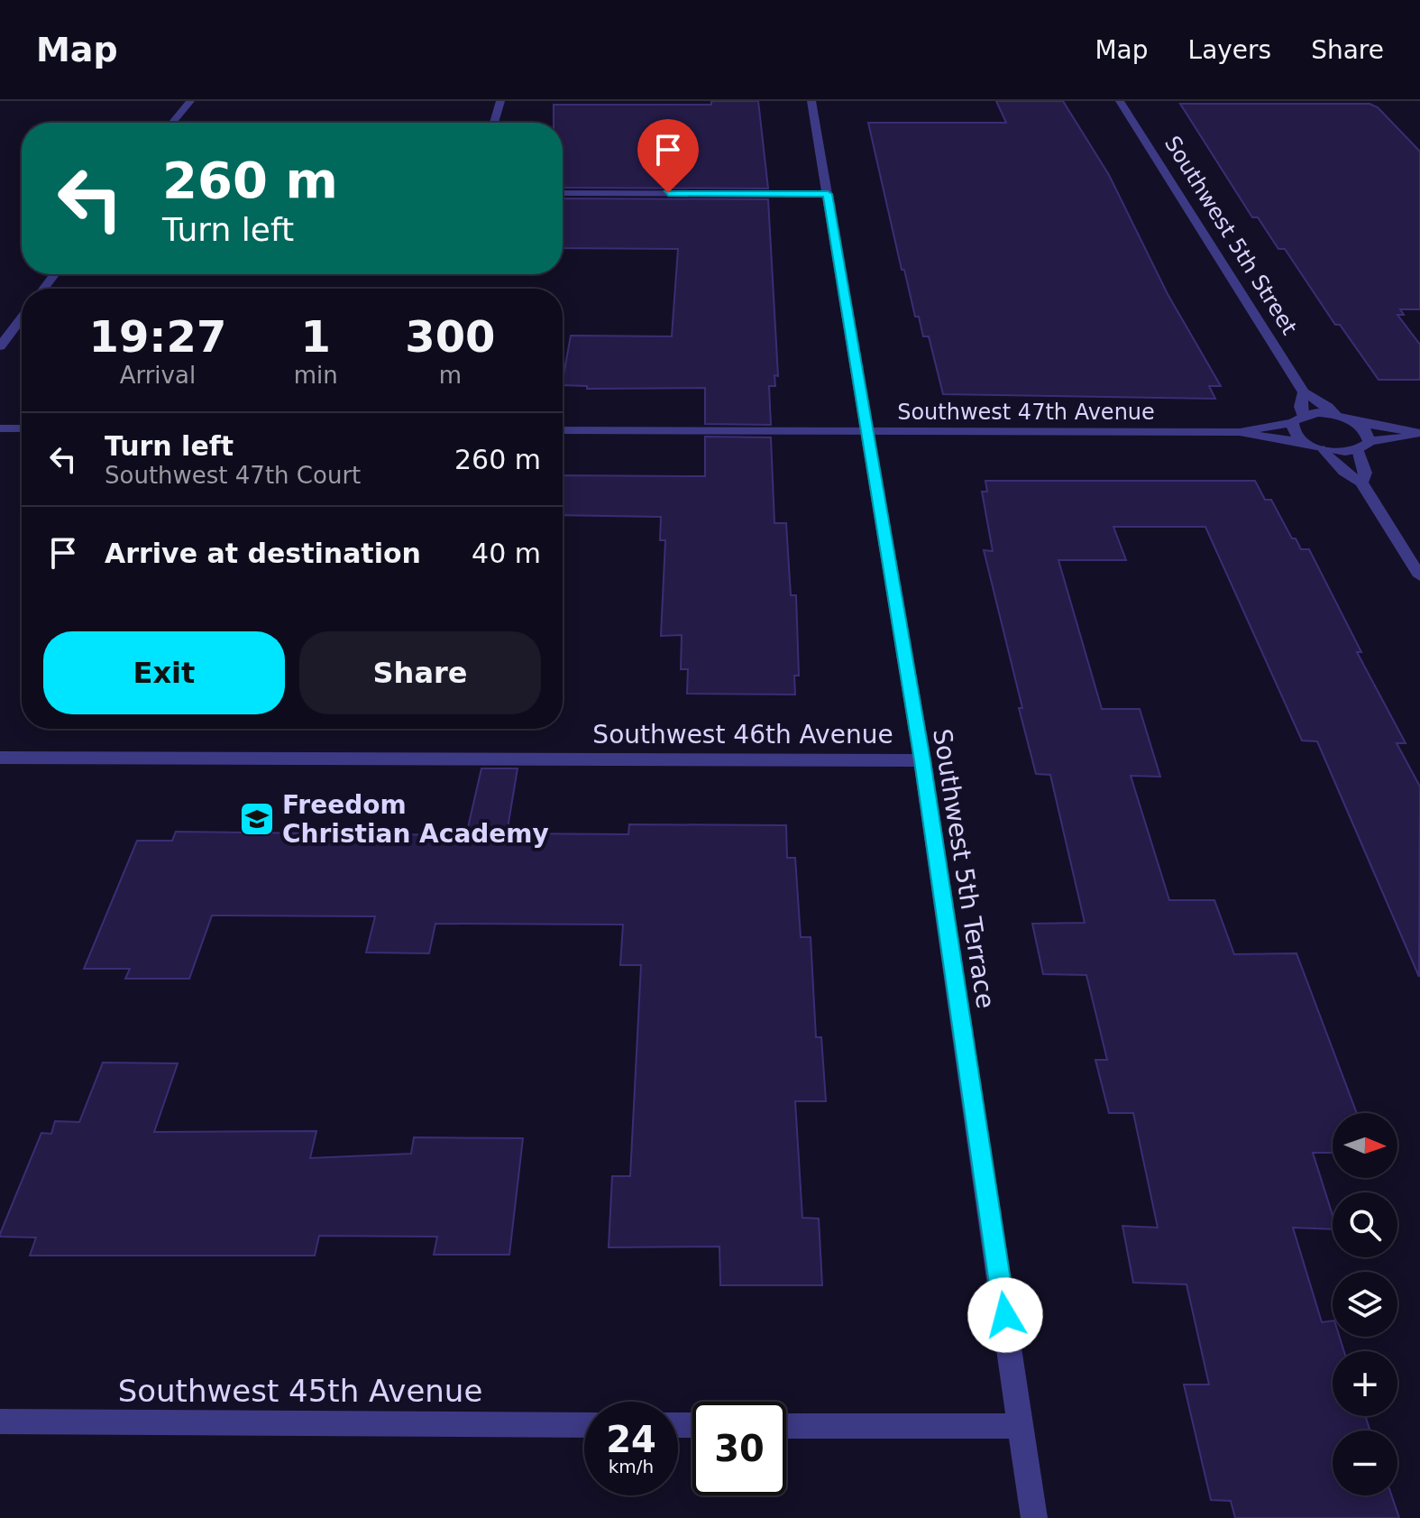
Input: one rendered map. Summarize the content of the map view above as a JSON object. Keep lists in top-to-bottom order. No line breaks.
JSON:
{"streets":{"street":["Southwest 5th Street","Southwest 47th Avenue","Southwest 46th Avenue","Southwest 5th Terrace","Southwest 45th Avenue"]},"crossings":[["Southwest 5th Street","Southwest 47th Avenue"],["Southwest 47th Avenue","Southwest 5th Terrace"],["Southwest 46th Avenue","Southwest 5th Terrace"]],"places":{"school or university":["Freedom Christian Academy"]},"north":"right","page":{"header":"Map","nav":["Map","Layers","Share"],"turn":["260 m","Turn left"],"eta":["19:27","Arrival","1","min","300","m"],"list":[{"name":"Turn left","note":"Southwest 47th Court","value":"260 m"},{"name":"Arrive at destination","value":"40 m"}],"buttons":["Exit","Share"],"map_buttons":["+","−"],"speed":"24 km/h","limit":"30"}}
